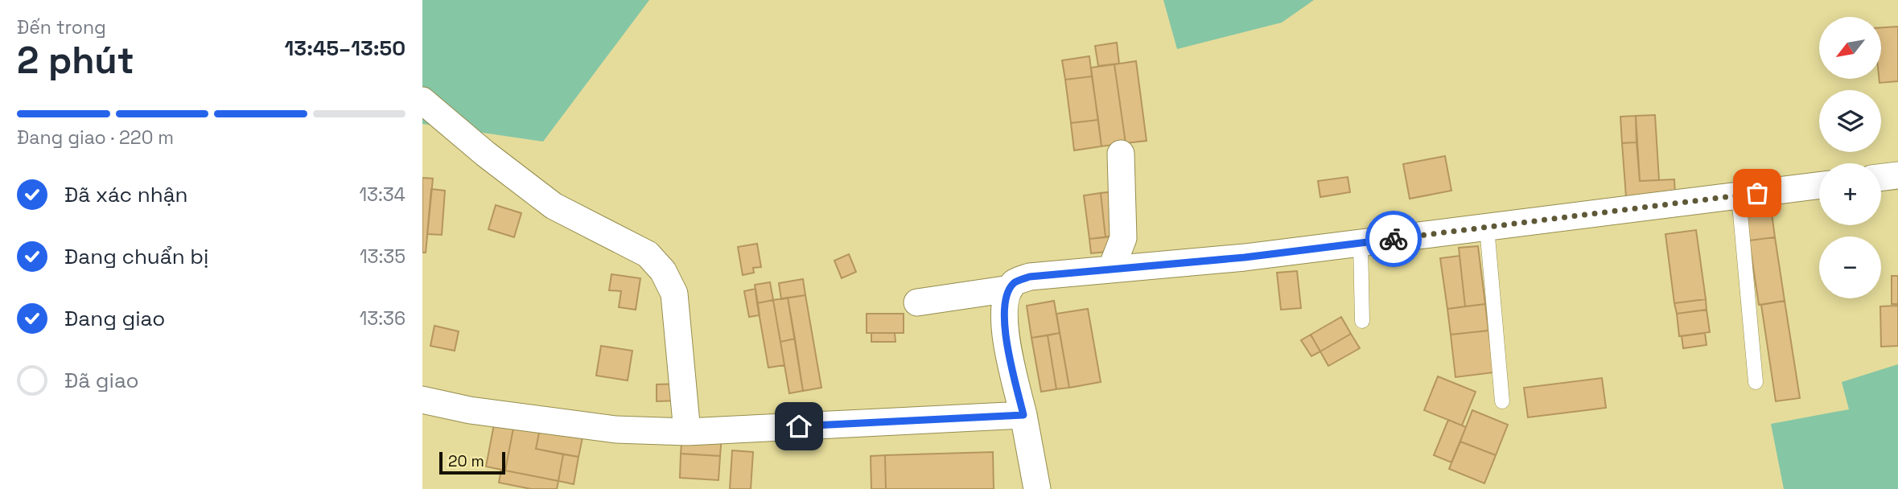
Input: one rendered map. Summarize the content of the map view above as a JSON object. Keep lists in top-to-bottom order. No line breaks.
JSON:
{"scale_bar":"20 m","north":"bottom left","page":{"heading":["2 phút","Đến trong","13:45–13:50"],"map_buttons":["+","−"],"bar":"Đang giao · 220 m","list":[["Đã xác nhận","13:34"],["Đang chuẩn bị","13:35"],["Đang giao","13:36"],"Đã giao"],"scale":"20 m"}}
